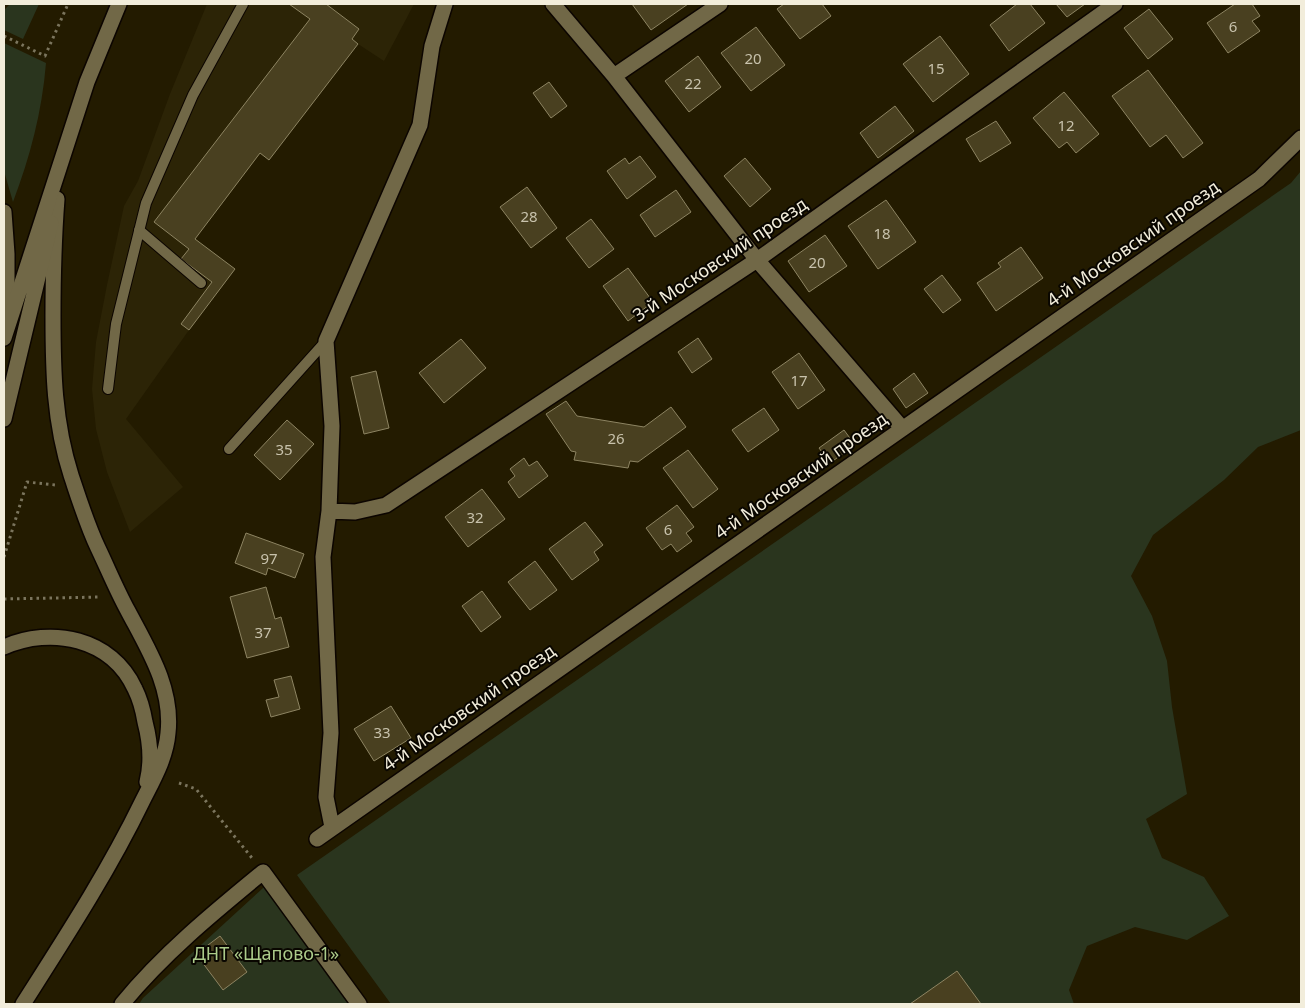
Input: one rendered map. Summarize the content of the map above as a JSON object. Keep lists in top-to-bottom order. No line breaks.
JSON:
{"streets":{"street":["4-й Московский проезд","3-й Московский проезд"]},"parks":["ДНТ «Щапово-1»"],"house_numbers":["6","20","15","22","12","28","18","20","17","26","35","32","6","97","37","33"]}
